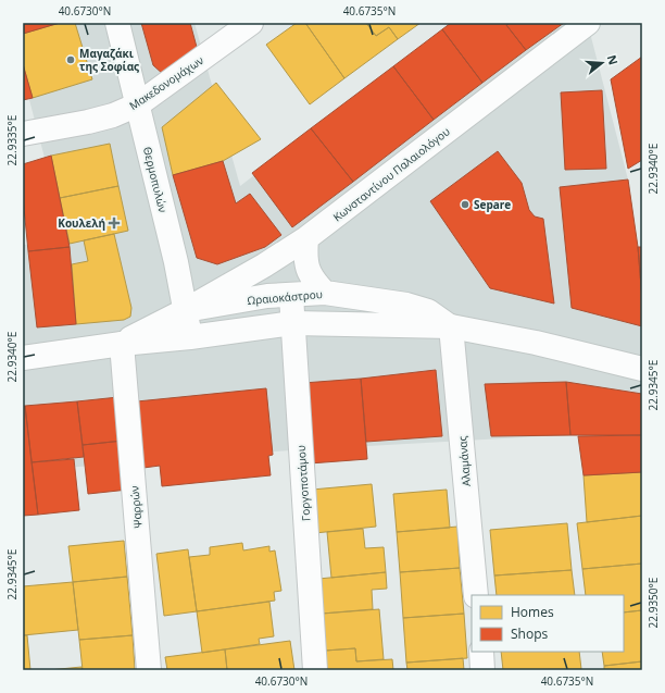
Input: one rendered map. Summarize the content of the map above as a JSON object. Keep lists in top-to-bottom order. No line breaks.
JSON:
{"streets":{"street":["Μακεδονομάχων","Κωνσταντίνου Παλαιολόγου","Θερμοπυλών","Ωραιοκάστρου","Αλαμάνας","Γοργοποτάμου","Ψαρρών"]},"crossings":[["Μακεδονομάχων","Θερμοπυλών"],["Κωνσταντίνου Παλαιολόγου","Θερμοπυλών"],["Κωνσταντίνου Παλαιολόγου","Ωραιοκάστρου"],["Θερμοπυλών","Ωραιοκάστρου"],["Ωραιοκάστρου","Αλαμάνας"],["Ωραιοκάστρου","Γοργοποτάμου"],["Ωραιοκάστρου","Ψαρρών"]],"places":{"other":["Μαγαζάκι της Σοφίας","Separe"],"health":["Κουλελή"]},"legend":["Homes","Shops"],"north":"right","coordinates":["40.6730°N","40.6735°N","22.9335°E","22.9340°E","22.9345°E","22.9350°E"]}
